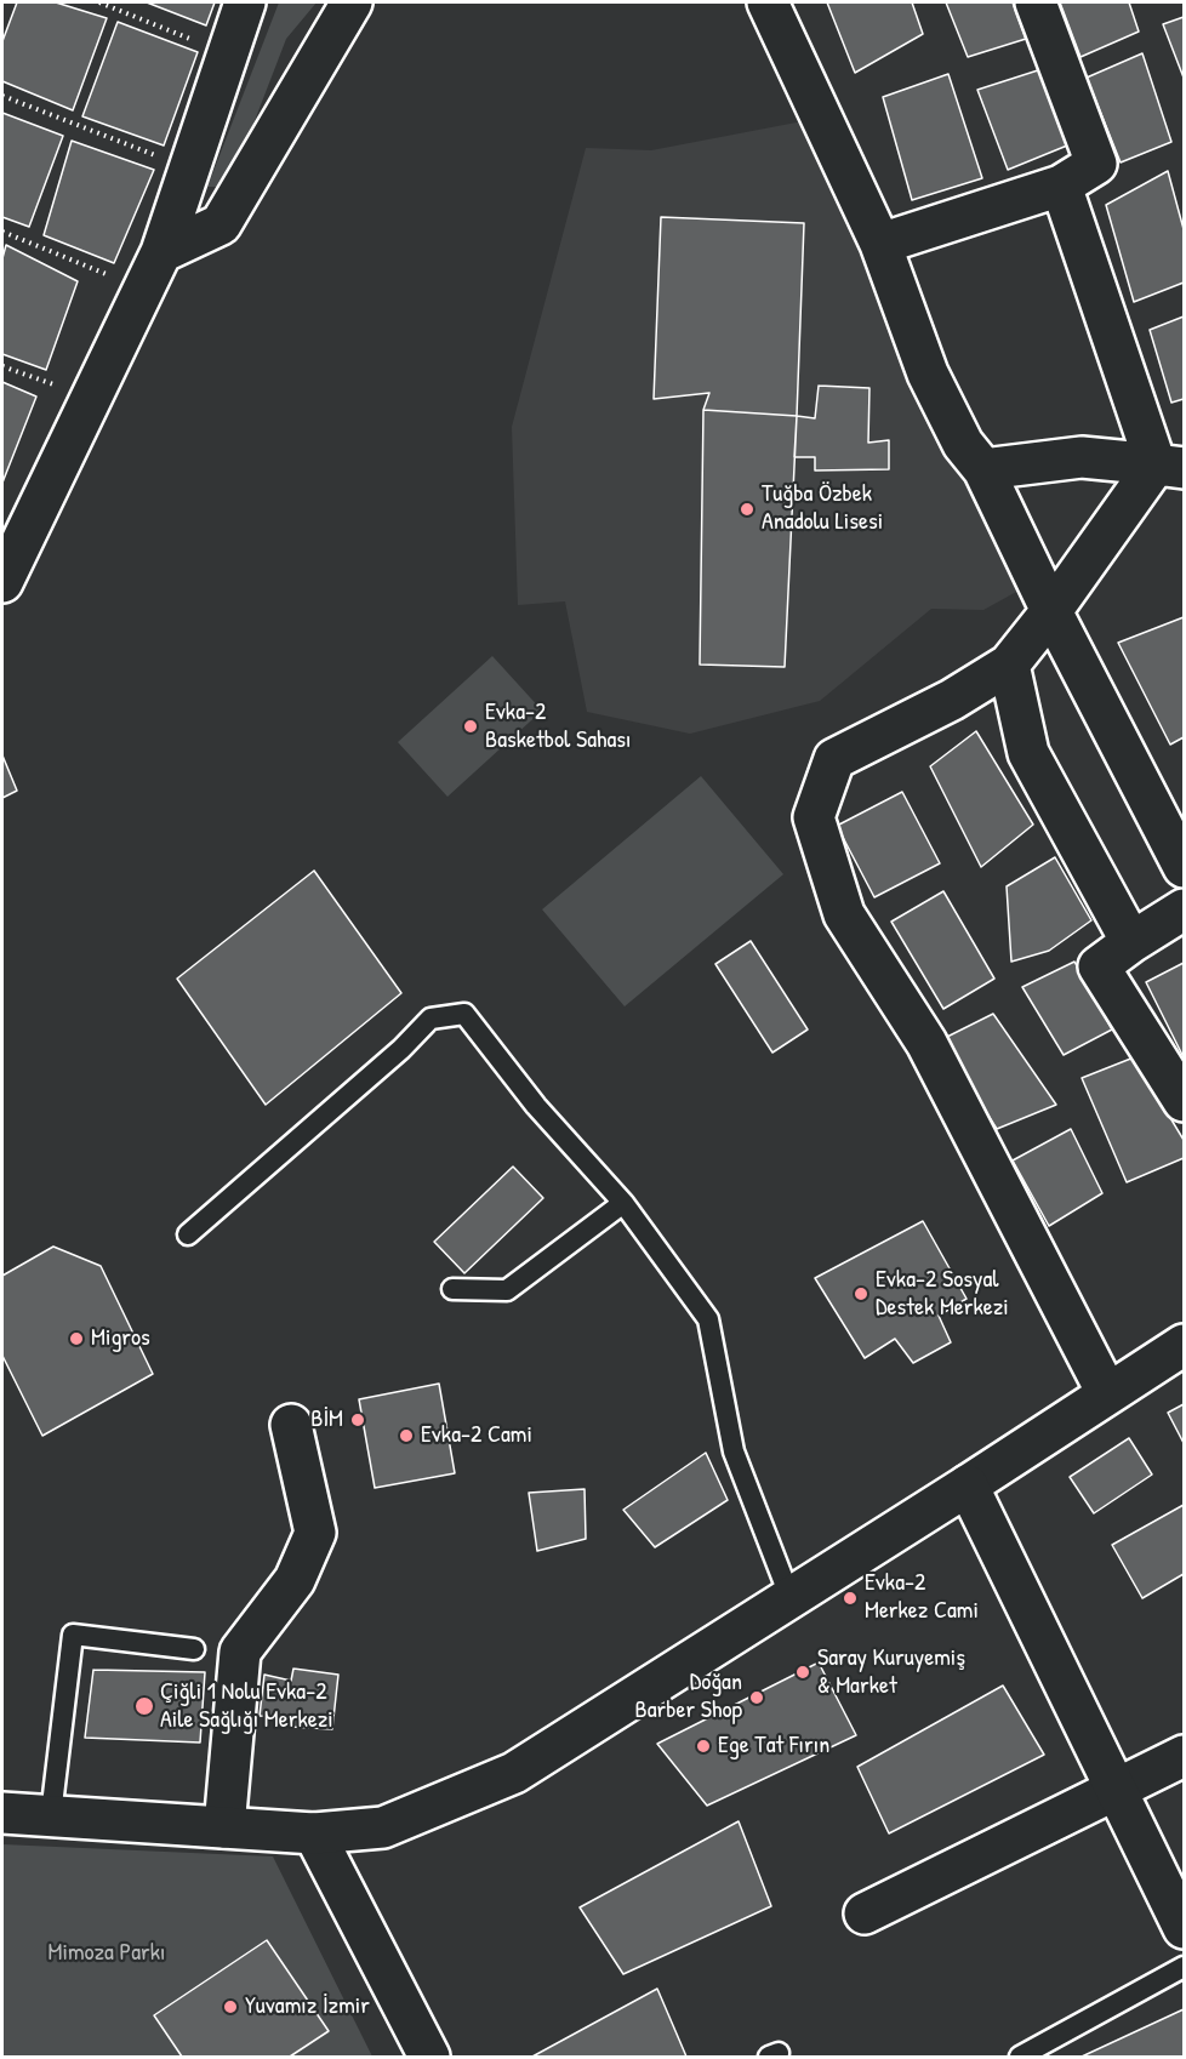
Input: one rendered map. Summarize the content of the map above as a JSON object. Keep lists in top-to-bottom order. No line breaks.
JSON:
{"parks":["Mimoza Parkı"],"places":["Tuğba Özbek Anadolu Lisesi","Evka-2 Basketbol Sahası","Evka-2 Sosyal Destek Merkezi","Migros","BİM","Evka-2 Cami","Evka-2 Merkez Cami","Saray Kuruyemiş & Market","Doğan Barber Shop","Çiğli 1 Nolu Evka-2 Aile Sağlığı Merkezi","Ege Tat Fırın","Yuvamız İzmir"]}
